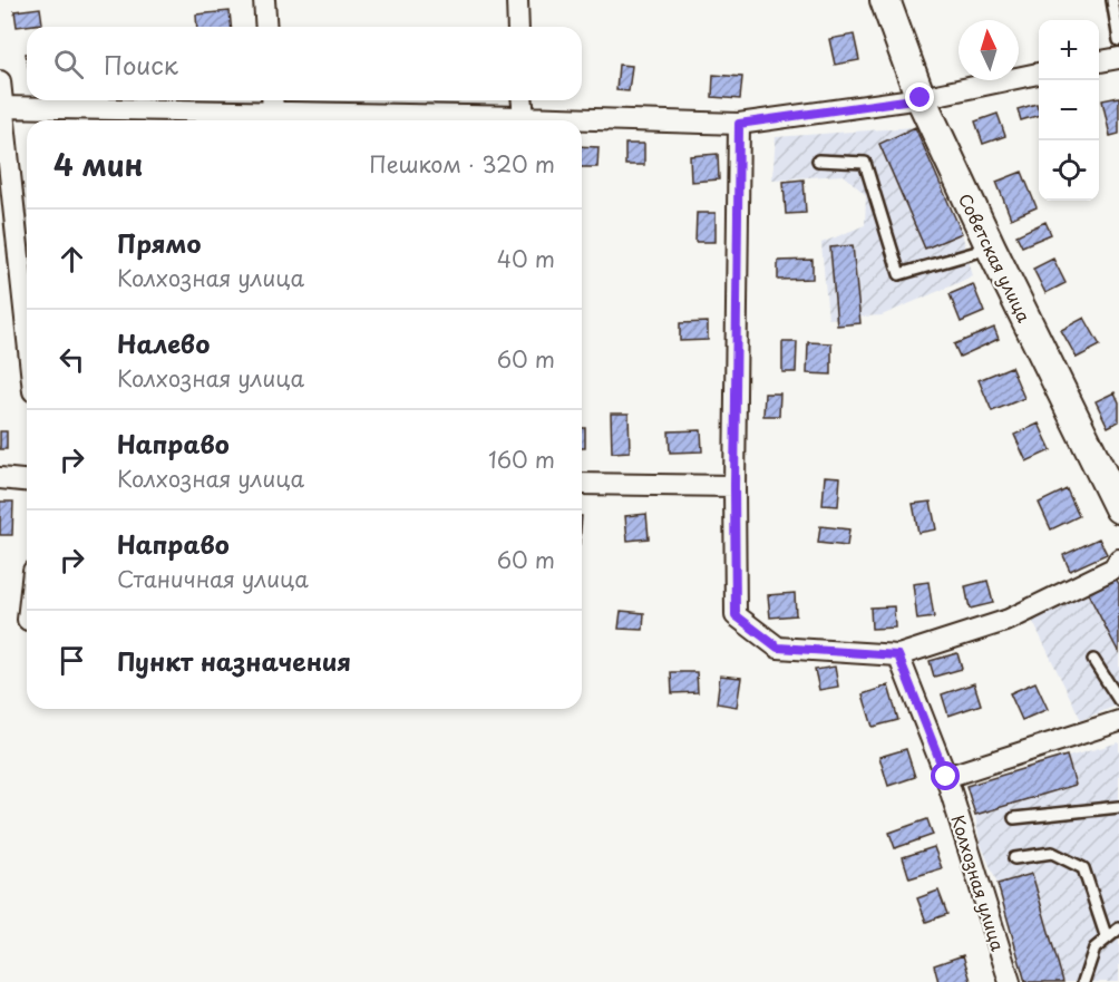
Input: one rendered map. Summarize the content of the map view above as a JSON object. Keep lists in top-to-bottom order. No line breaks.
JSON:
{"streets":{"street":["Советская улица","Колхозная улица"]},"north":"top","page":{"map_buttons":["+","−"],"search":"Поиск","heading":["4 мин","Пешком · 320 m"],"list":[["Прямо","Колхозная улица","40 m"],["Налево","Колхозная улица","60 m"],["Направо","Колхозная улица","160 m"],["Направо","Станичная улица","60 m"],"Пункт назначения"]}}
